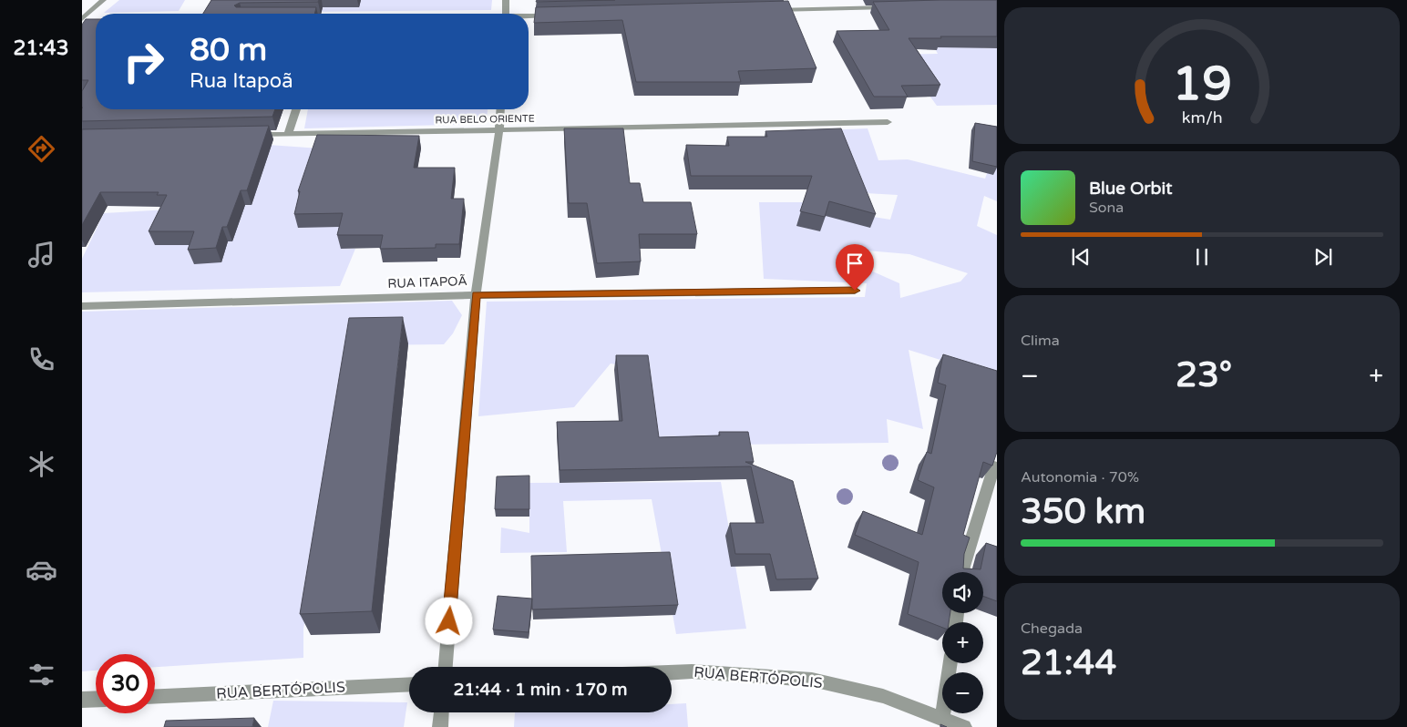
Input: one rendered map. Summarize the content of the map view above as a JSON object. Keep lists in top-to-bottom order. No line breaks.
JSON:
{"streets":{"street":["RUA BELO ORIENTE","RUA ITAPOÃ","RUA BERTÓPOLIS"]},"page":{"tabs":"21:43","turn":["80 m","Rua Itapoã"],"song":["Blue Orbit","Sona"],"tile":["Clima",["Autonomia · 70%","350 km"],["Chegada","21:44"]],"heat":["−","23°","+"],"map_buttons":["+","−"],"limit":"30","trip":"21:44 · 1 min · 170 m","gauge":["19","km/h"]}}
